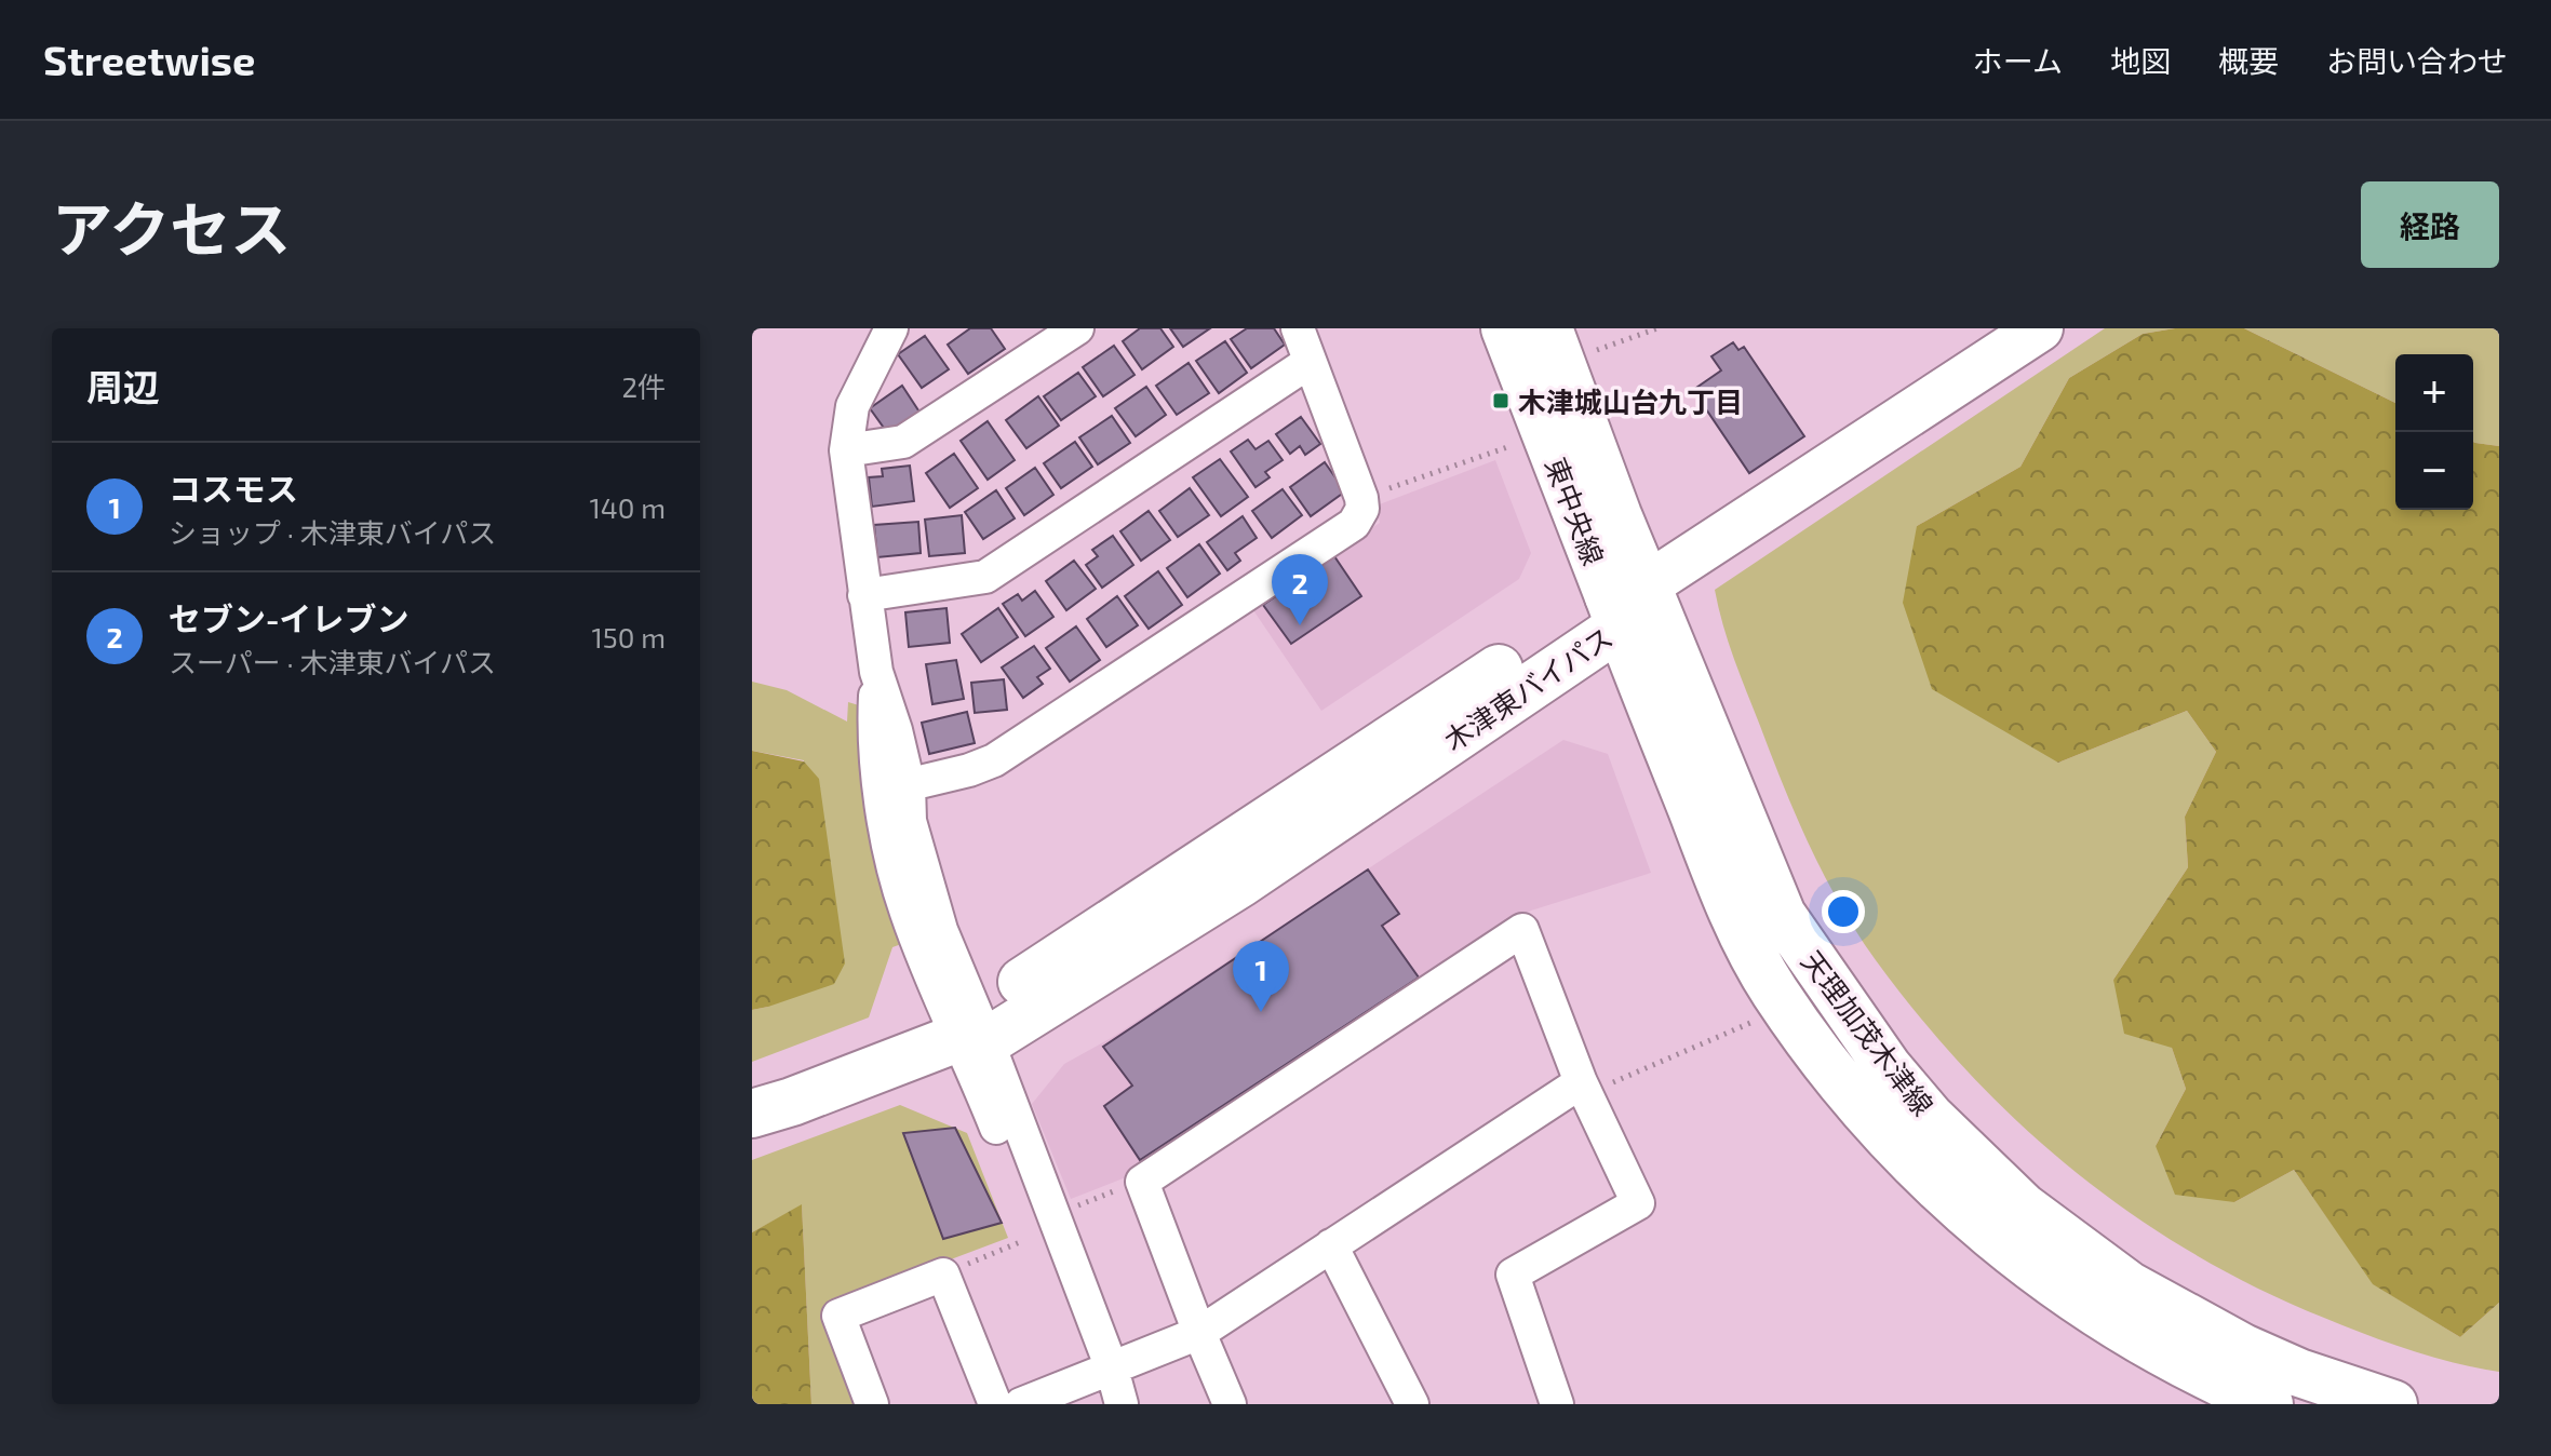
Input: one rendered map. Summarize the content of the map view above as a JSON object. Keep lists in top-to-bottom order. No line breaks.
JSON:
{"streets":{"main road":["東中央線","木津東バイパス","天理加茂木津線"]},"crossings":[["東中央線","木津東バイパス"],["東中央線","天理加茂木津線"],["木津東バイパス","天理加茂木津線"]],"places":{"transit":["木津城山台九丁目"]},"page":{"header":"Streetwise","nav":["ホーム","地図","概要","お問い合わせ"],"title":"アクセス","buttons":"経路","heading":["周辺","2件"],"map_buttons":["+","−"],"list":[{"mark":"1","name":"コスモス","note":"ショップ · 木津東バイパス","value":"140 m"},{"mark":"2","name":"セブン-イレブン","note":"スーパー · 木津東バイパス","value":"150 m"}],"pins":["2","1"]}}
